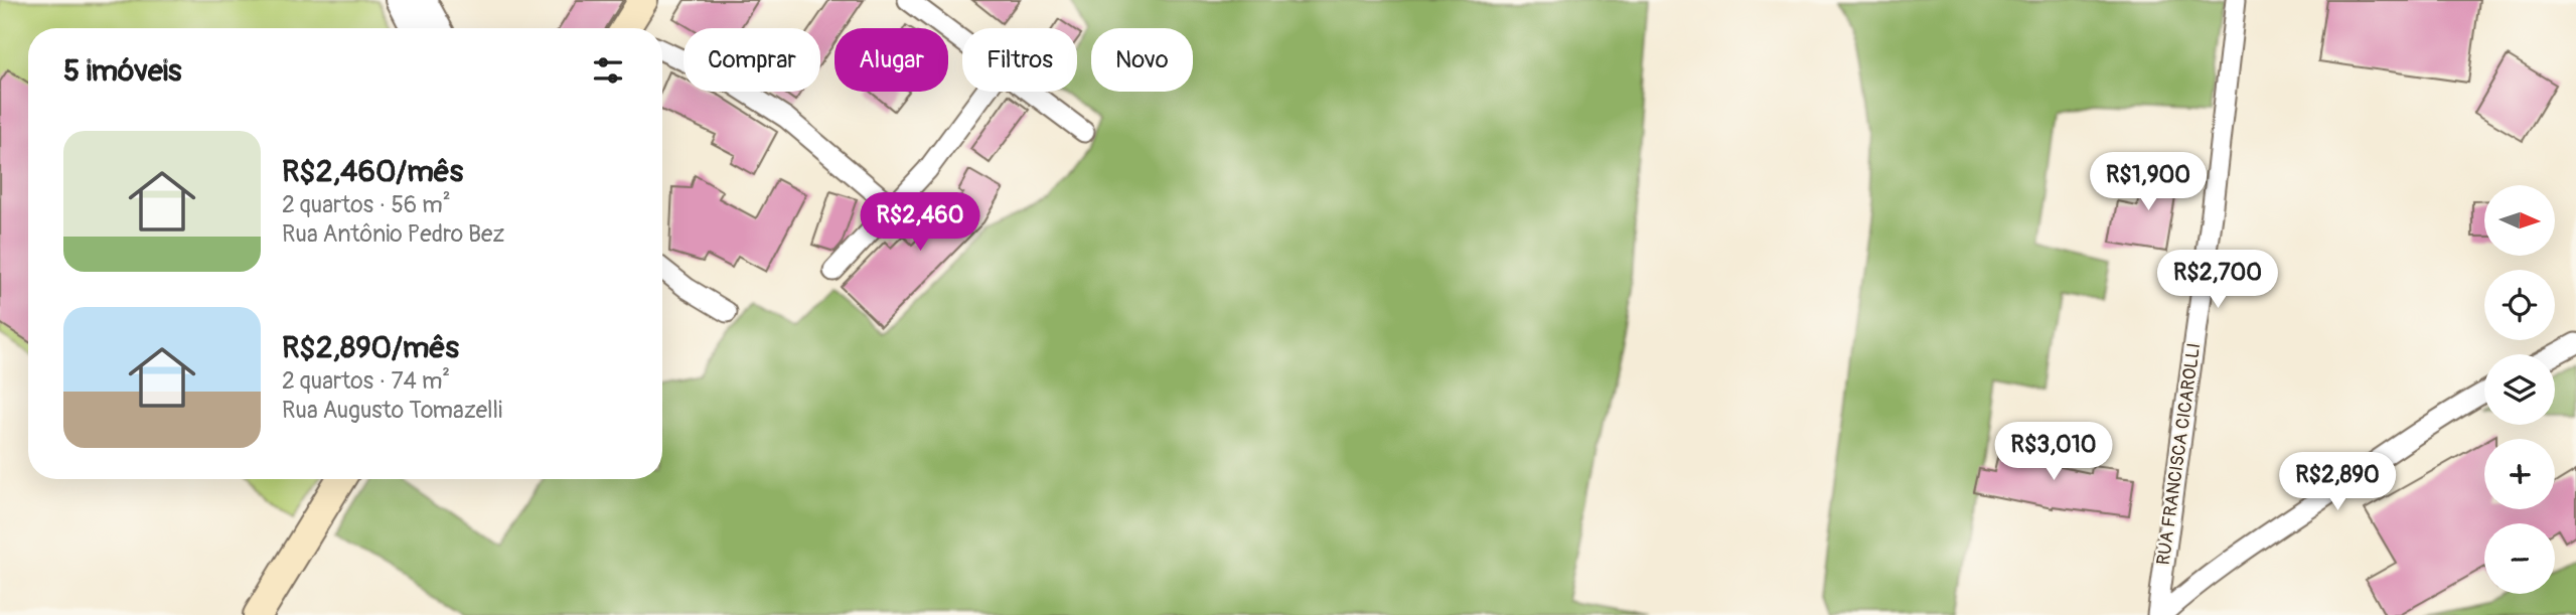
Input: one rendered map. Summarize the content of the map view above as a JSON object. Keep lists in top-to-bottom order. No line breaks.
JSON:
{"streets":{"street":["RUA FRANCISCA CICAROLLI"]},"north":"right","page":{"chip":["Comprar","Alugar","Filtros","Novo"],"heading":"5 imóveis","list":[{"name":"R$2,460/mês","note":"2 quartos · 56 m² · Rua Antônio Pedro Bez"},{"name":"R$2,890/mês","note":"2 quartos · 74 m² · Rua Augusto Tomazelli"}],"price":["R$1,900","R$2,460","R$2,700","R$3,010","R$2,890"],"map_buttons":["+","−"]}}
